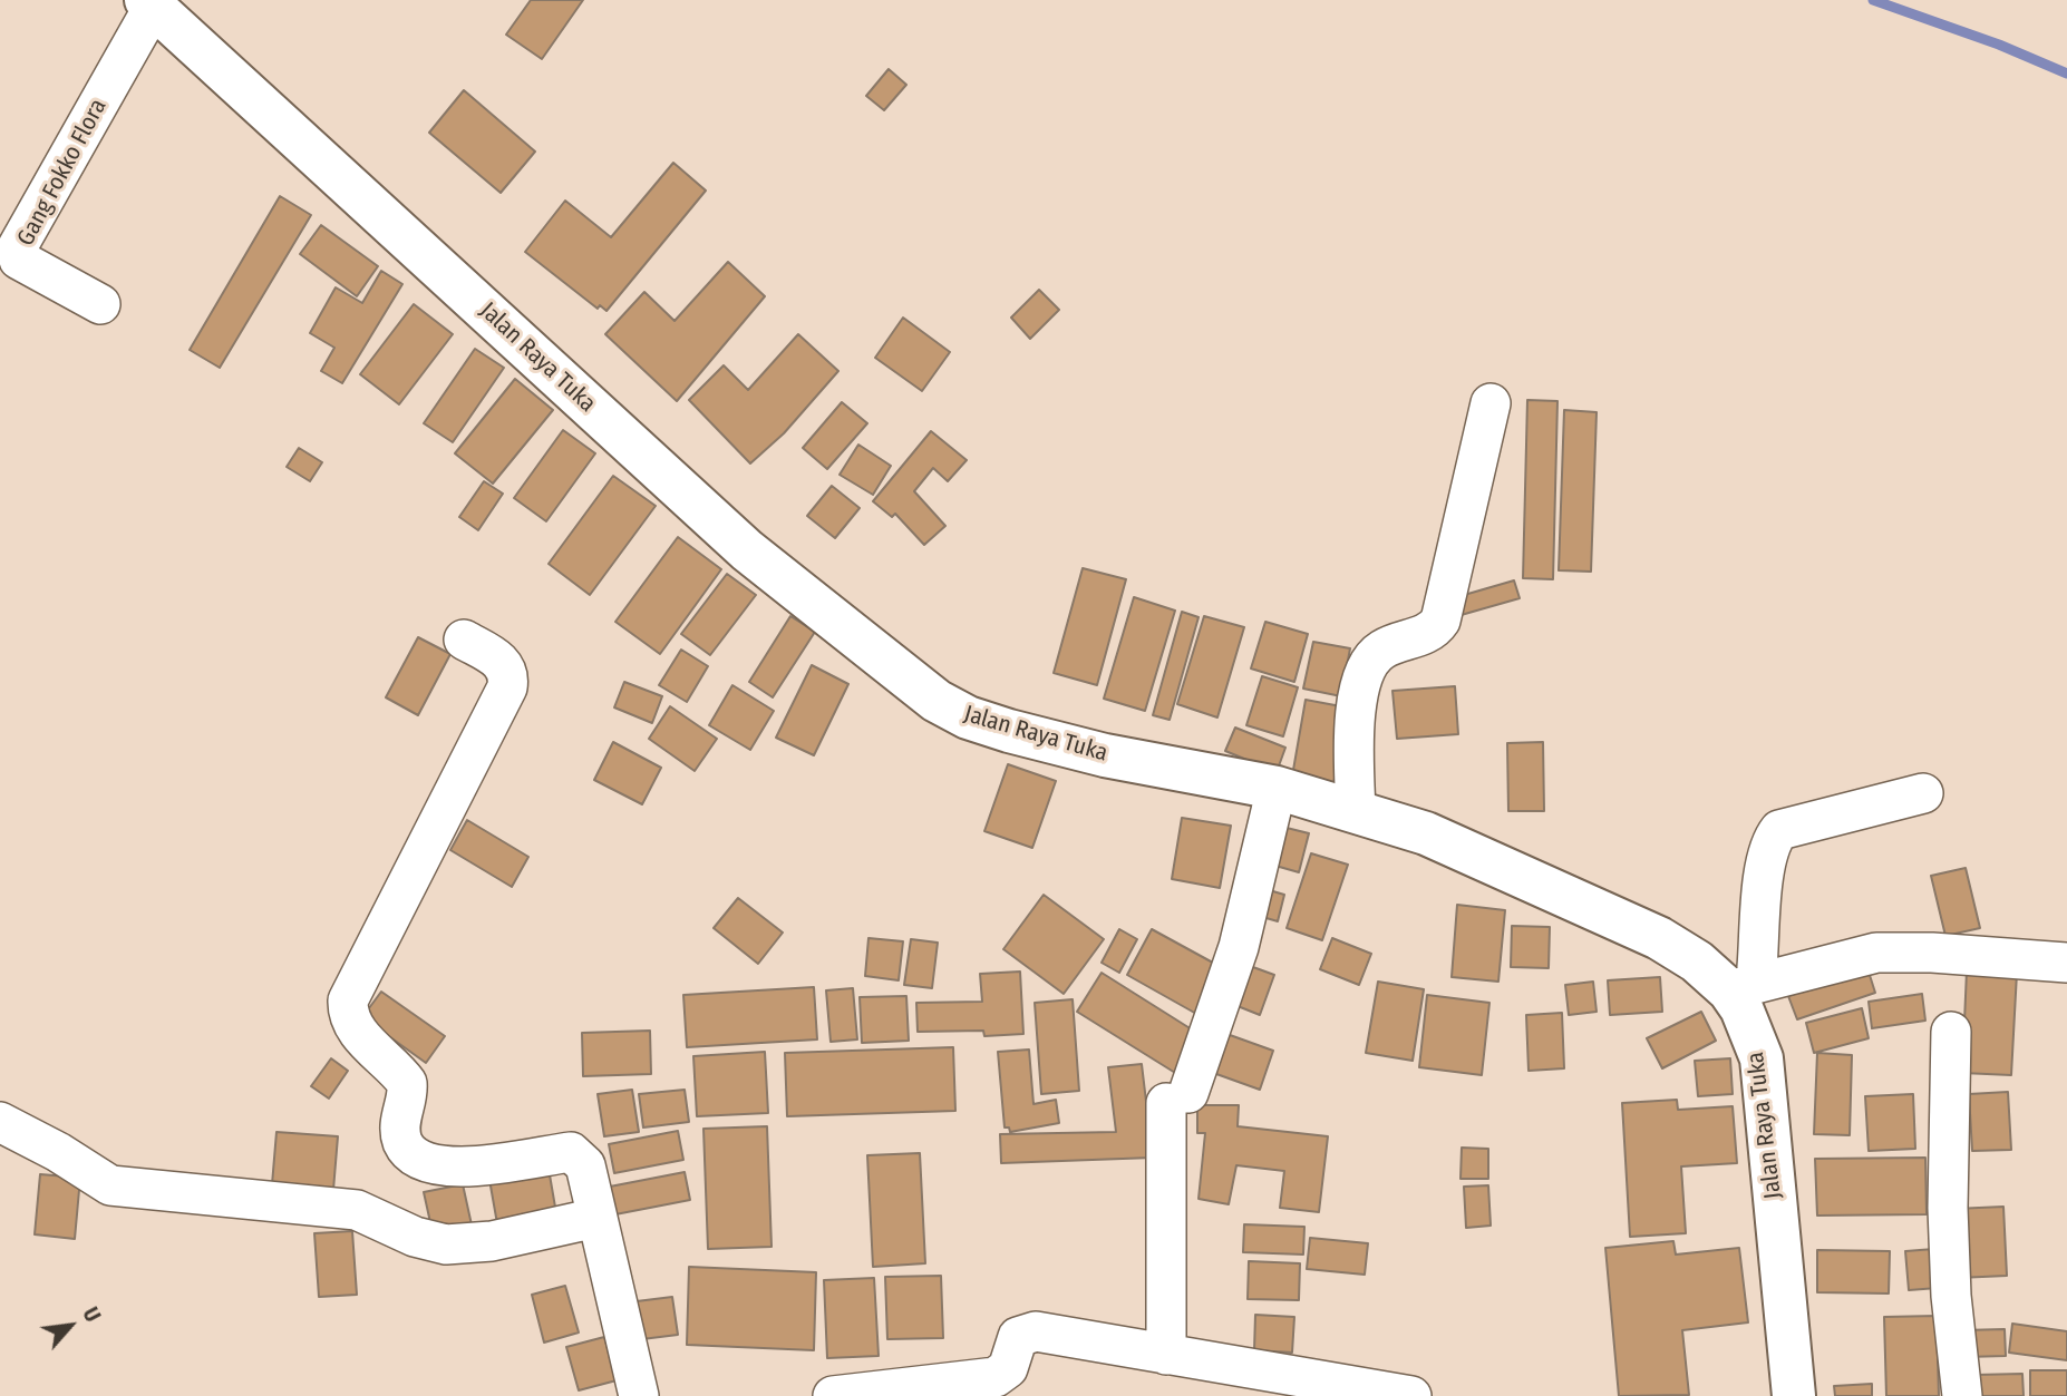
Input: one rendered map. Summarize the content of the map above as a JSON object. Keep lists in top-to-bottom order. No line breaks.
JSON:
{"streets":{"street":["Gang Fokko Flora","Jalan Raya Tuka"]},"crossings":[["Gang Fokko Flora","Jalan Raya Tuka"]],"north":"top right"}
